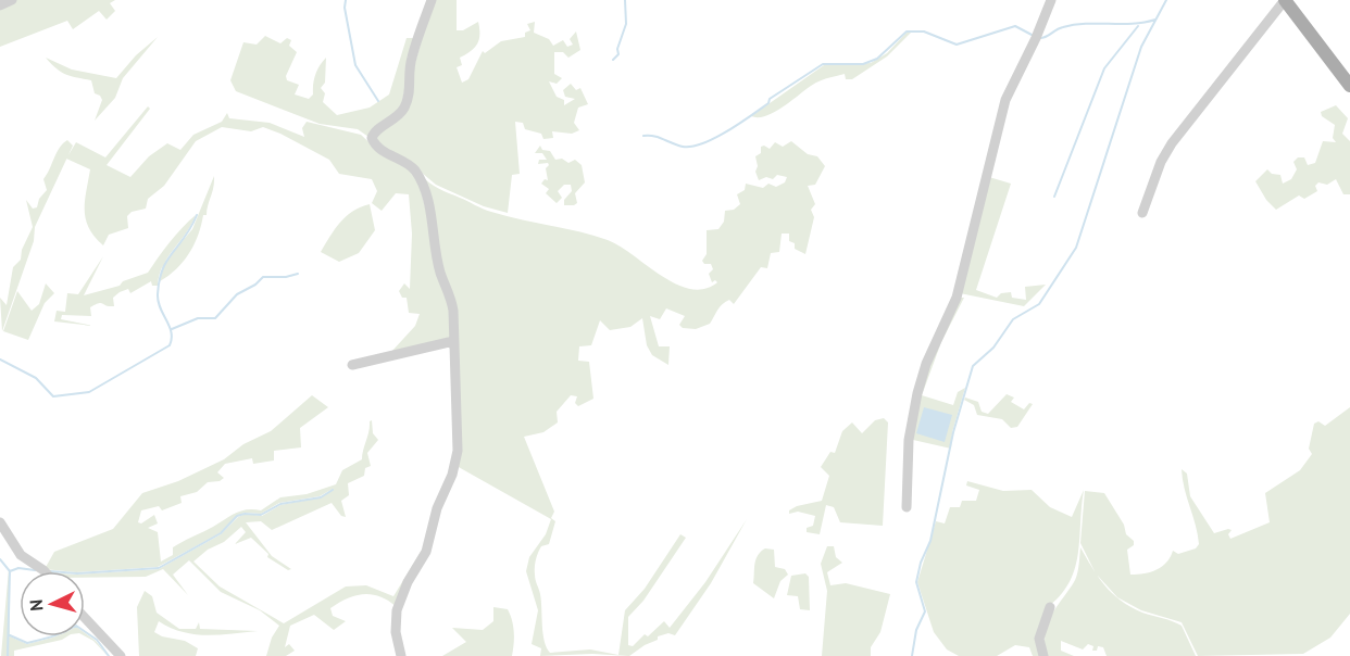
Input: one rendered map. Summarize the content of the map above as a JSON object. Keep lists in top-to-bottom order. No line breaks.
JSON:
{"north":"left"}
